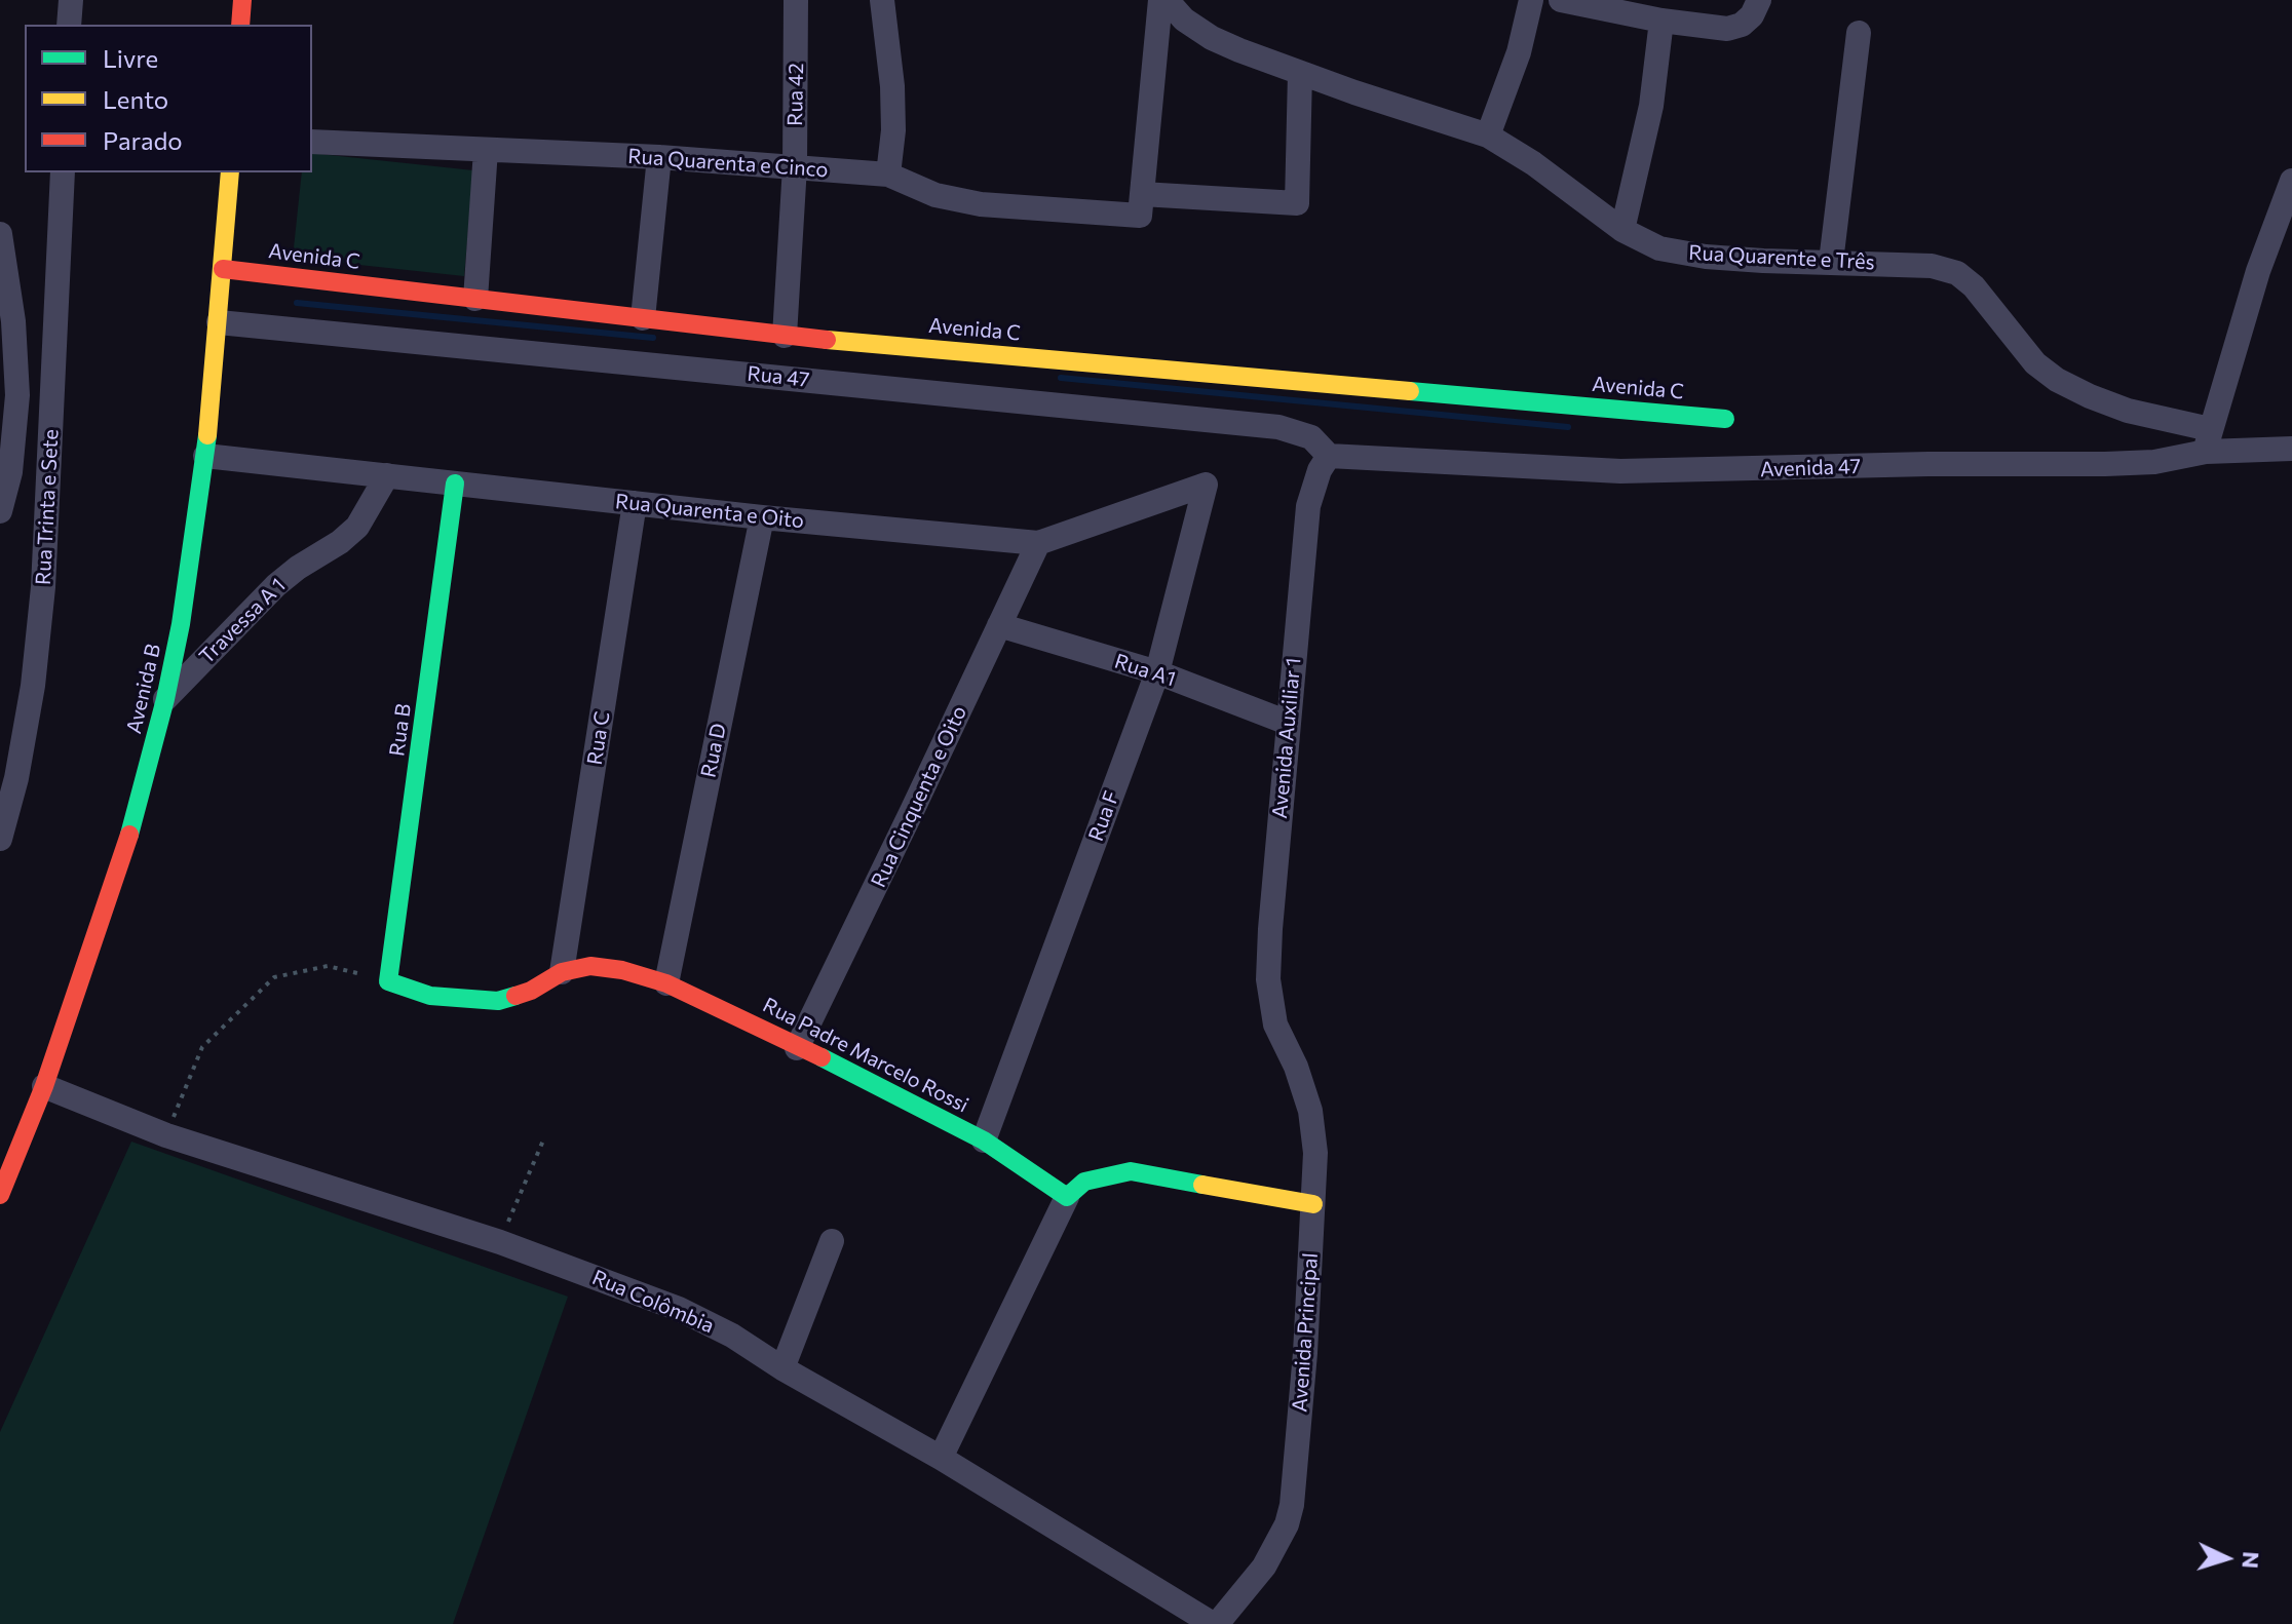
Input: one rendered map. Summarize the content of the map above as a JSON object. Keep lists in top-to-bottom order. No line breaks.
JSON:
{"streets":{"street":["Rua 42","Rua Quarenta e Cinco","Avenida C","Rua Quarente e Três","Rua 47","Avenida 47","Rua Trinta e Sete","Rua Quarenta e Oito","Travessa A 1","Rua A1","Avenida B","Rua B","Rua C","Avenida Auxiliar 1","Rua D","Rua Cinquenta e Oito","Rua F","Rua Padre Marcelo Rossi","Rua Colômbia","Avenida Principal"]},"crossings":[["Rua 42","Rua Quarenta e Cinco"],["Rua 42","Avenida C"],["Rua Quarenta e Cinco","Rua Quarente e Três"],["Avenida C","Avenida B"],["Rua Quarente e Três","Avenida 47"],["Rua 47","Avenida 47"],["Rua 47","Avenida B"],["Rua 47","Avenida Auxiliar 1"],["Avenida 47","Avenida Auxiliar 1"],["Rua Quarenta e Oito","Travessa A 1"],["Rua Quarenta e Oito","Avenida B"],["Rua Quarenta e Oito","Rua B"],["Rua Quarenta e Oito","Rua C"],["Rua Quarenta e Oito","Rua D"],["Rua Quarenta e Oito","Rua Cinquenta e Oito"],["Rua Quarenta e Oito","Rua F"],["Travessa A 1","Avenida B"],["Rua A1","Avenida Auxiliar 1"],["Rua A1","Rua Cinquenta e Oito"],["Rua A1","Rua F"],["Avenida B","Rua Colômbia"],["Rua B","Rua Padre Marcelo Rossi"],["Rua C","Rua Padre Marcelo Rossi"],["Avenida Auxiliar 1","Avenida Principal"],["Rua D","Rua Padre Marcelo Rossi"],["Rua Cinquenta e Oito","Rua Padre Marcelo Rossi"],["Rua F","Rua Padre Marcelo Rossi"],["Rua Colômbia","Avenida Principal"]],"legend":["Livre","Lento","Parado"],"north":"right"}
